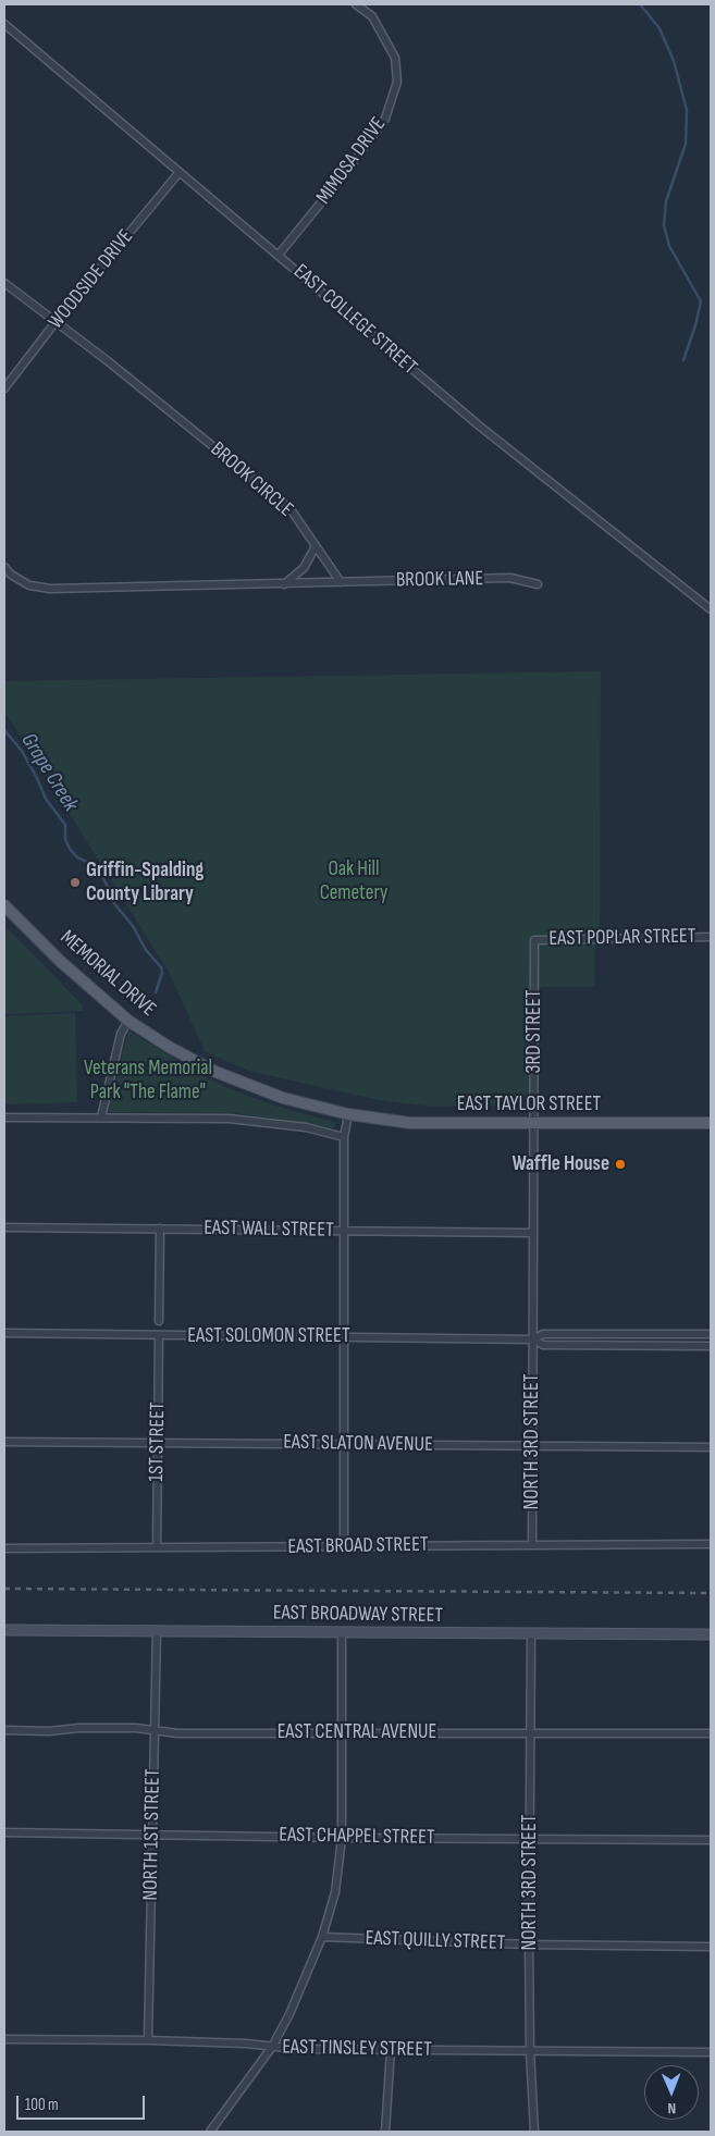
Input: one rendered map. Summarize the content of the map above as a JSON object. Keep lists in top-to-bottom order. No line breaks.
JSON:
{"streets":{"main road":["MEMORIAL DRIVE","EAST TAYLOR STREET","EAST BROADWAY STREET"],"street":["MIMOSA DRIVE","WOODSIDE DRIVE","EAST COLLEGE STREET","BROOK CIRCLE","BROOK LANE","EAST POPLAR STREET","3RD STREET","EAST WALL STREET","EAST SOLOMON STREET","1ST STREET","NORTH 3RD STREET","EAST SLATON AVENUE","EAST BROAD STREET","EAST CENTRAL AVENUE","NORTH 1ST STREET","EAST CHAPPEL STREET","EAST QUILLY STREET","EAST TINSLEY STREET"]},"crossings":[["MIMOSA DRIVE","EAST COLLEGE STREET"],["WOODSIDE DRIVE","EAST COLLEGE STREET"],["WOODSIDE DRIVE","BROOK CIRCLE"],["BROOK CIRCLE","BROOK LANE"],["EAST POPLAR STREET","3RD STREET"],["MEMORIAL DRIVE","EAST TAYLOR STREET"],["3RD STREET","EAST TAYLOR STREET"],["3RD STREET","EAST WALL STREET"],["3RD STREET","NORTH 3RD STREET"],["EAST WALL STREET","NORTH 3RD STREET"],["EAST SOLOMON STREET","1ST STREET"],["EAST SOLOMON STREET","NORTH 3RD STREET"],["1ST STREET","EAST SLATON AVENUE"],["1ST STREET","EAST BROAD STREET"],["NORTH 3RD STREET","EAST SLATON AVENUE"],["NORTH 3RD STREET","EAST BROAD STREET"],["NORTH 3RD STREET","EAST BROADWAY STREET"],["NORTH 3RD STREET","EAST CENTRAL AVENUE"],["NORTH 3RD STREET","EAST CHAPPEL STREET"],["NORTH 3RD STREET","EAST QUILLY STREET"],["NORTH 3RD STREET","EAST TINSLEY STREET"],["EAST BROADWAY STREET","NORTH 1ST STREET"],["EAST CENTRAL AVENUE","NORTH 1ST STREET"],["NORTH 1ST STREET","EAST CHAPPEL STREET"],["NORTH 1ST STREET","EAST TINSLEY STREET"]],"water":["Grape Creek"],"parks":["Oak Hill Cemetery","Veterans Memorial Park \"The Flame\""],"places":["Griffin-Spalding County Library","Waffle House"],"scale_bar":"100 m","north":"bottom"}
